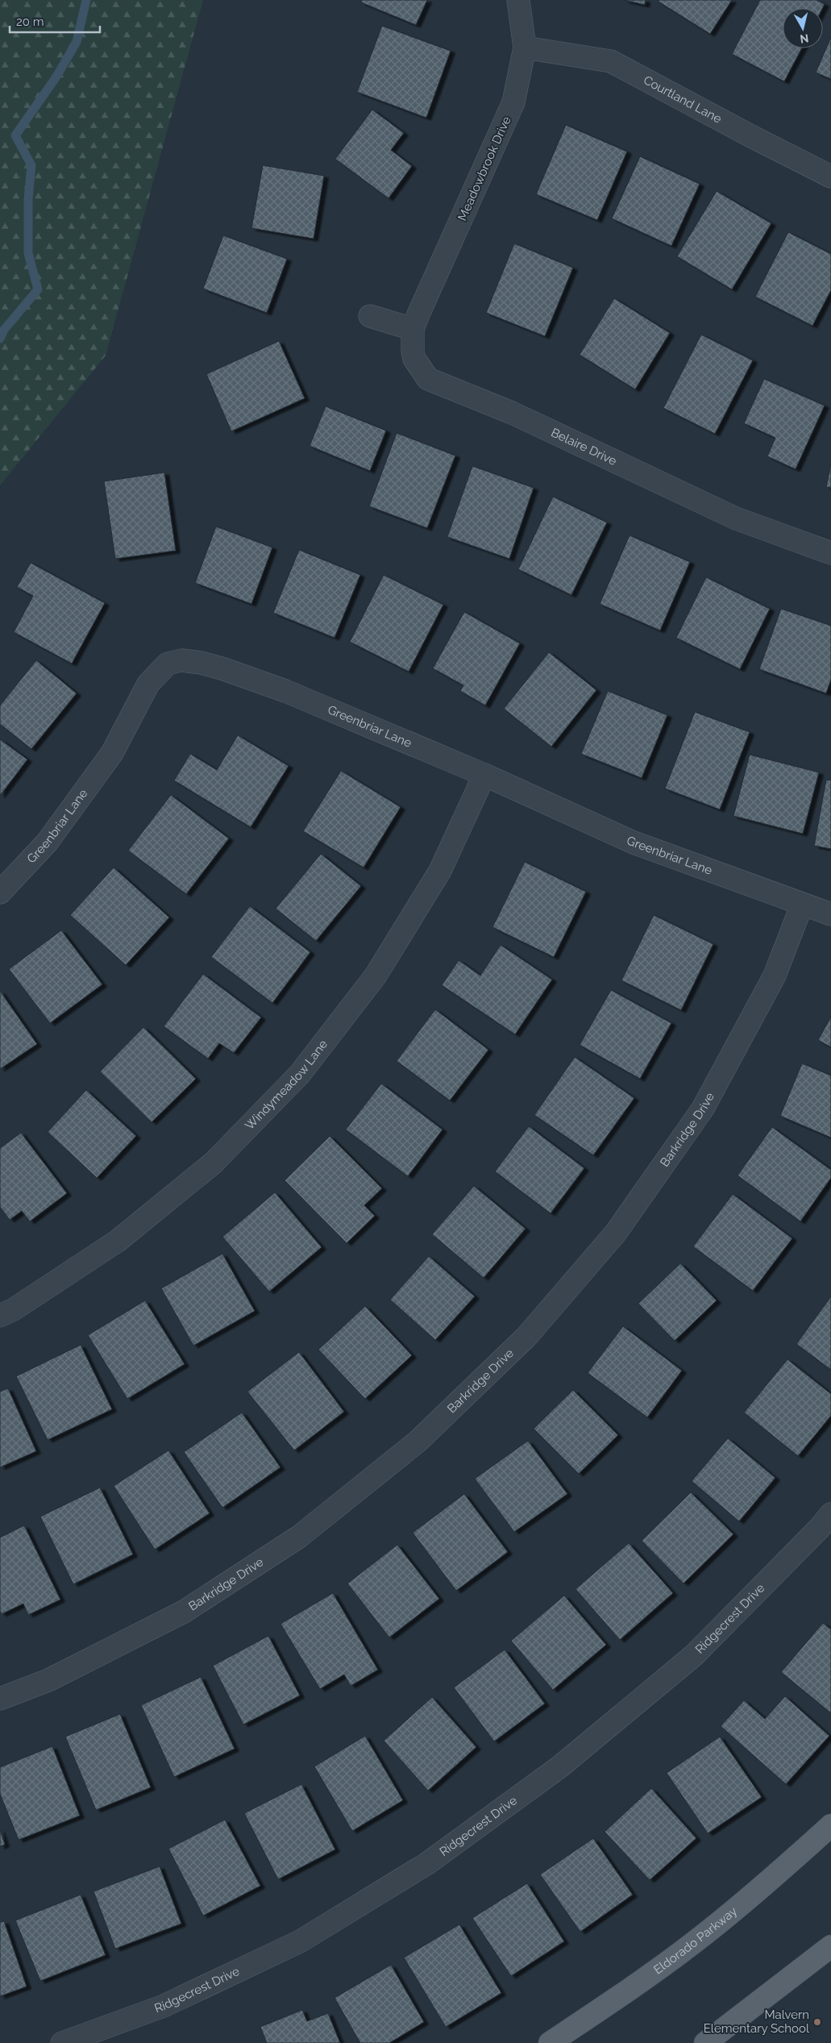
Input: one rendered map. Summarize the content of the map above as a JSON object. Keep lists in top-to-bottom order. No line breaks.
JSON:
{"streets":{"main road":["Eldorado Parkway"],"street":["Courtland Lane","Meadowbrook Drive","Belaire Drive","Greenbriar Lane","Windymeadow Lane","Barkridge Drive","Ridgecrest Drive"]},"crossings":[["Courtland Lane","Meadowbrook Drive"],["Meadowbrook Drive","Belaire Drive"],["Greenbriar Lane","Windymeadow Lane"],["Greenbriar Lane","Barkridge Drive"]],"places":["Malvern Elementary School"],"scale_bar":"20 m","north":"bottom"}
